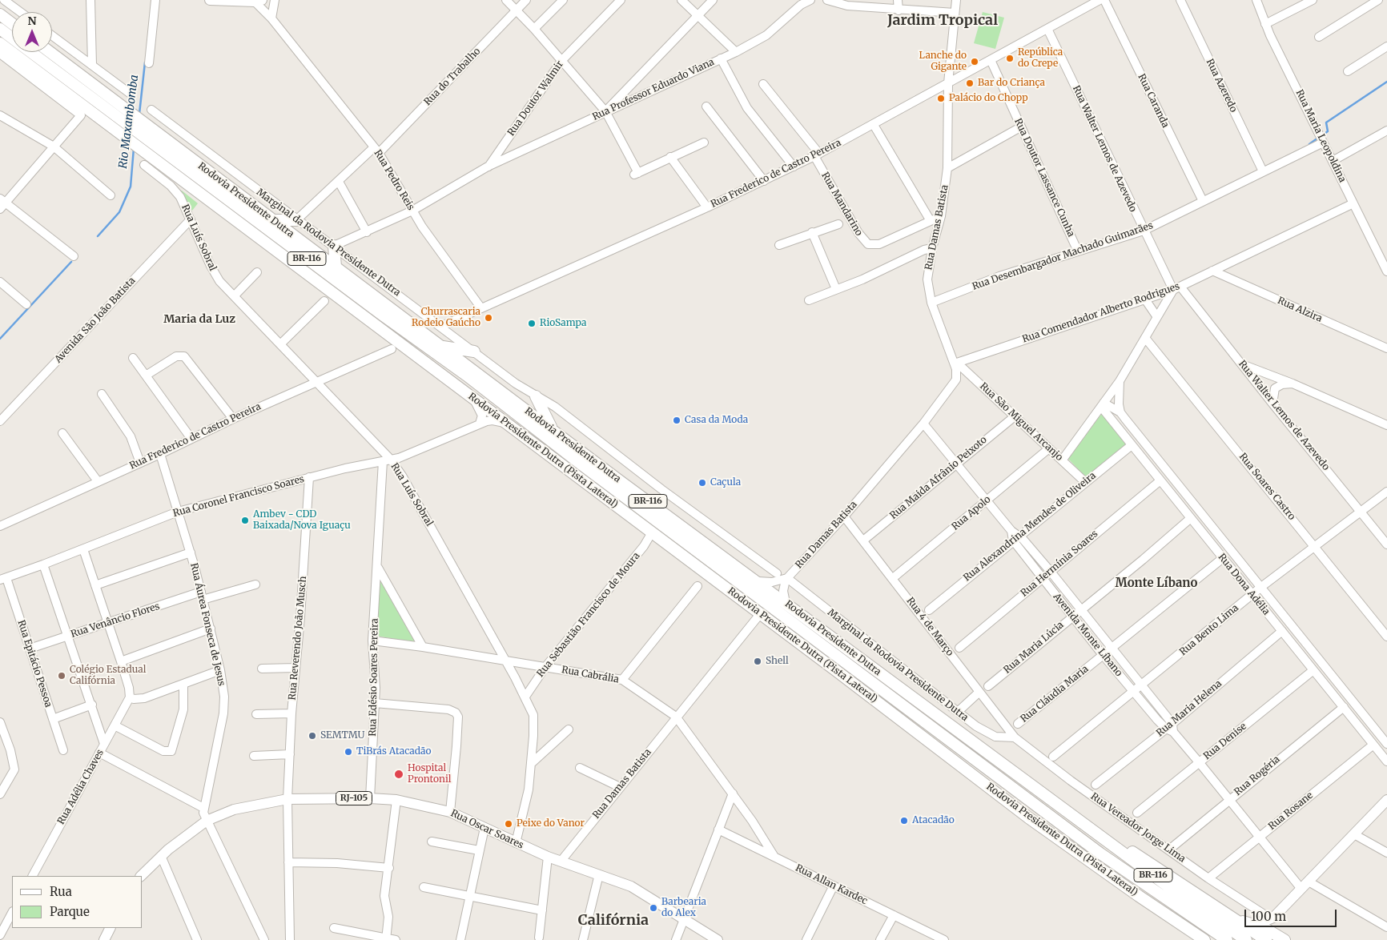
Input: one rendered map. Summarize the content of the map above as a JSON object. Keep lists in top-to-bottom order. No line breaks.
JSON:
{"streets":{"highway":["Rodovia Presidente Dutra","BR-116","Rodovia Presidente Dutra (Pista Lateral)"],"main road":["Rua Pedro Reis","RJ-105","Rua Oscar Soares"],"street":["Rua do Trabalho","Rua Azeredo","Rua Professor Eduardo Viana","Rua Doutor Walmir","Rua Caranda","Rua Maria Leopoldina","Rua Walter Lemos de Azevedo","Rua Frederico de Castro Pereira","Rua Doutor Lassance Cunha","Rua Mandarino","Rua Damas Batista","Rua Luís Sobral","Marginal da Rodovia Presidente Dutra","Rua Desembargador Machado Guimarães","Rua Alzira","Rua Comendador Alberto Rodrigues","Avenida São João Batista","Rua São Miguel Arcanjo","Rua Maida Afrânio Peixoto","Rua Soares Castro","Rua Coronel Francisco Soares","Rua Apolo","Rua Alexandrina Mendes de Oliveira","Rua Hermínia Soares","Rua Dona Adélia","Rua Sebastião Francisco de Moura","Rua Venâncio Flores","Rua Áurea Fonseca de Jesus","Rua 4 de Março","Rua Bento Lima","Avenida Monte Líbano","Rua Reverendo João Musch","Rua Maria Lúcia","Rua Epitácio Pessoa","Rua Cabrália","Rua Edésio Soares Pereira","Rua Cláudia Maria","Rua Maria Helena","Rua Denise","Rua Rogéria","Rua Adélia Chaves","Rua Rosane","Rua Vereador Jorge Lima","Rua Allan Kardec"]},"crossings":[["Rua do Trabalho","Rua Pedro Reis"],["Rua do Trabalho","Marginal da Rodovia Presidente Dutra"],["Rua Azeredo","Rua Desembargador Machado Guimarães"],["Rua Professor Eduardo Viana","Rua Doutor Walmir"],["Rua Professor Eduardo Viana","Rua Pedro Reis"],["Rua Professor Eduardo Viana","Marginal da Rodovia Presidente Dutra"],["Rua Caranda","Rua Desembargador Machado Guimarães"],["Rua Maria Leopoldina","Rua Desembargador Machado Guimarães"],["Rua Maria Leopoldina","Rua Comendador Alberto Rodrigues"],["Rua Walter Lemos de Azevedo","Rua Frederico de Castro Pereira"],["Rua Walter Lemos de Azevedo","Rua Desembargador Machado Guimarães"],["Rua Walter Lemos de Azevedo","Rua Comendador Alberto Rodrigues"],["Rua Walter Lemos de Azevedo","Rua Bento Lima"],["Rua Frederico de Castro Pereira","Rua Doutor Lassance Cunha"],["Rua Frederico de Castro Pereira","Rua Pedro Reis"],["Rua Frederico de Castro Pereira","Rua Mandarino"],["Rua Frederico de Castro Pereira","Rua Damas Batista"],["Rua Frederico de Castro Pereira","Rua Luís Sobral"],["Rua Frederico de Castro Pereira","Marginal da Rodovia Presidente Dutra"],["Rua Frederico de Castro Pereira","Rua Áurea Fonseca de Jesus"],["Rua Doutor Lassance Cunha","Rua Desembargador Machado Guimarães"],["Rodovia Presidente Dutra","BR-116"],["Rua Mandarino","Rua Damas Batista"],["Rua Damas Batista","Marginal da Rodovia Presidente Dutra"],["Rua Damas Batista","Rua Desembargador Machado Guimarães"],["Rua Damas Batista","Rua Comendador Alberto Rodrigues"],["Rua Damas Batista","Rua São Miguel Arcanjo"],["Rua Damas Batista","Rodovia Presidente Dutra (Pista Lateral)"],["Rua Damas Batista","Rua 4 de Março"],["Rua Damas Batista","Avenida Monte Líbano"],["Rua Damas Batista","Rua Cabrália"],["Rua Damas Batista","Rua Oscar Soares"],["Rua Luís Sobral","Avenida São João Batista"],["Rua Luís Sobral","Rua Coronel Francisco Soares"],["Rua Luís Sobral","Rua Sebastião Francisco de Moura"],["Rua Luís Sobral","Rua Cabrália"],["Rua Luís Sobral","Rua Edésio Soares Pereira"],["Rua Luís Sobral","Rua Oscar Soares"],["Marginal da Rodovia Presidente Dutra","Rua 4 de Março"],["Marginal da Rodovia Presidente Dutra","Rua Vereador Jorge Lima"],["Rua Alzira","Rua Comendador Alberto Rodrigues"],["Rua Comendador Alberto Rodrigues","Rua São Miguel Arcanjo"],["Rua São Miguel Arcanjo","Rua Maida Afrânio Peixoto"],["Rua São Miguel Arcanjo","Rua Apolo"],["Rua São Miguel Arcanjo","Rua Alexandrina Mendes de Oliveira"],["Rodovia Presidente Dutra (Pista Lateral)","Rua Coronel Francisco Soares"],["Rodovia Presidente Dutra (Pista Lateral)","Rua Sebastião Francisco de Moura"],["Rua Maida Afrânio Peixoto","Rua 4 de Março"],["Rua Maida Afrânio Peixoto","Avenida Monte Líbano"],["Rua Soares Castro","Rua Bento Lima"],["Rua Coronel Francisco Soares","Rua Áurea Fonseca de Jesus"],["Rua Coronel Francisco Soares","Rua Reverendo João Musch"],["Rua Coronel Francisco Soares","Rua Epitácio Pessoa"],["Rua Coronel Francisco Soares","Rua Edésio Soares Pereira"],["Rua Apolo","Rua 4 de Março"],["Rua Apolo","Avenida Monte Líbano"],["Rua Alexandrina Mendes de Oliveira","Rua Dona Adélia"],["Rua Alexandrina Mendes de Oliveira","Avenida Monte Líbano"],["Rua Hermínia Soares","Rua Dona Adélia"],["Rua Hermínia Soares","Avenida Monte Líbano"],["Rua Dona Adélia","Rua Bento Lima"],["Rua Dona Adélia","Rua Maria Lúcia"],["Rua Dona Adélia","Rua Cláudia Maria"],["Rua Dona Adélia","Rua Maria Helena"],["Rua Dona Adélia","Rua Denise"],["Rua Dona Adélia","Rua Rogéria"],["Rua Dona Adélia","Rua Rosane"],["Rua Sebastião Francisco de Moura","Rua Cabrália"],["Rua Venâncio Flores","Rua Áurea Fonseca de Jesus"],["Rua Venâncio Flores","Rua Epitácio Pessoa"],["Rua Áurea Fonseca de Jesus","Rua Oscar Soares"],["Rua 4 de Março","Rua Vereador Jorge Lima"],["Rua Bento Lima","Avenida Monte Líbano"],["Avenida Monte Líbano","Rua Maria Lúcia"],["Avenida Monte Líbano","Rua Cláudia Maria"],["Avenida Monte Líbano","Rua Maria Helena"],["Avenida Monte Líbano","Rua Denise"],["Avenida Monte Líbano","Rua Rogéria"],["Avenida Monte Líbano","Rua Rosane"],["Rua Reverendo João Musch","Rua Oscar Soares"],["Rua Cabrália","Rua Edésio Soares Pereira"],["Rua Cabrália","Rua Allan Kardec"],["Rua Edésio Soares Pereira","Rua Oscar Soares"],["Rua Rosane","Rua Vereador Jorge Lima"]],"districts":["Jardim Tropical","Maria da Luz","Monte Líbano","Califórnia"],"water":["Rio Maxambomba"],"places":["República do Crepe","Lanche do Gigante","Bar do Criança","Palácio do Chopp","Churrascaria Rodeio Gaúcho","RioSampa","Casa da Moda","Caçula","Ambev - CDD Baixada/Nova Iguaçu","Shell","Colégio Estadual Califórnia","SEMTMU","TiBrás Atacadão","Hospital Prontonil","Atacadão","Peixe do Vanor","Barbearia do Alex"],"legend":["Rua","Parque"],"scale_bar":"100 m","north":"top"}
